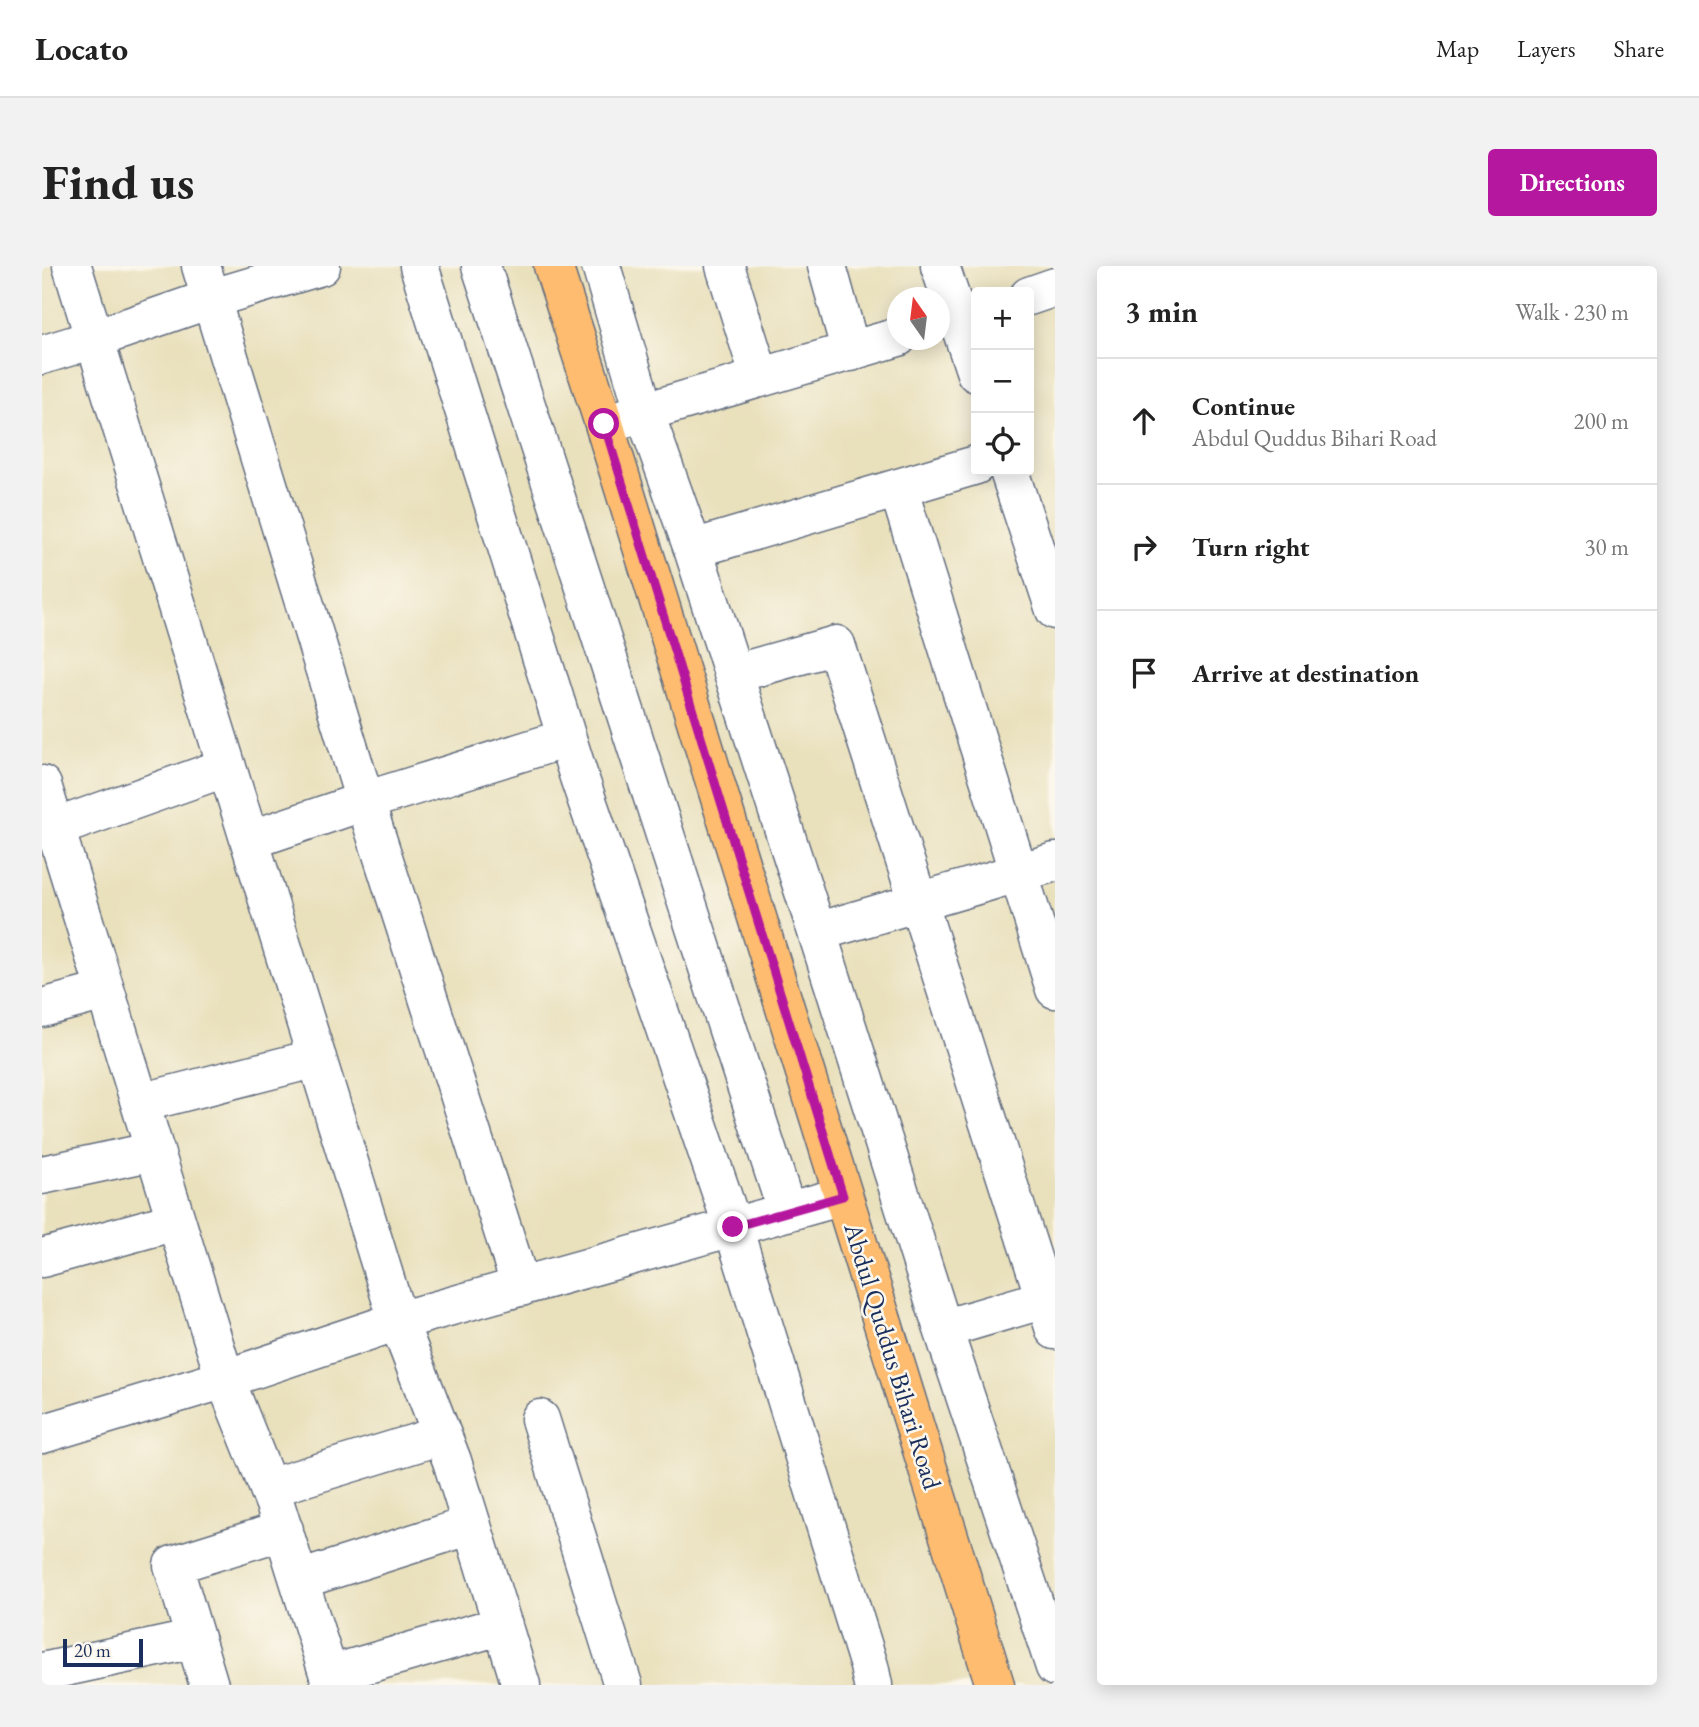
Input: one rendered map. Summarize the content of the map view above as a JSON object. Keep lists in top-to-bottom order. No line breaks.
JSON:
{"streets":{"main road":["Abdul Quddus Bihari Road"]},"scale_bar":"20 m","north":"top","page":{"header":"Locato","nav":["Map","Layers","Share"],"buttons":"Directions","title":"Find us","heading":["3 min","Walk · 230 m"],"map_buttons":["+","−"],"list":[["Continue","Abdul Quddus Bihari Road","200 m"],["Turn right","30 m"],"Arrive at destination"],"scale":"20 m"}}
